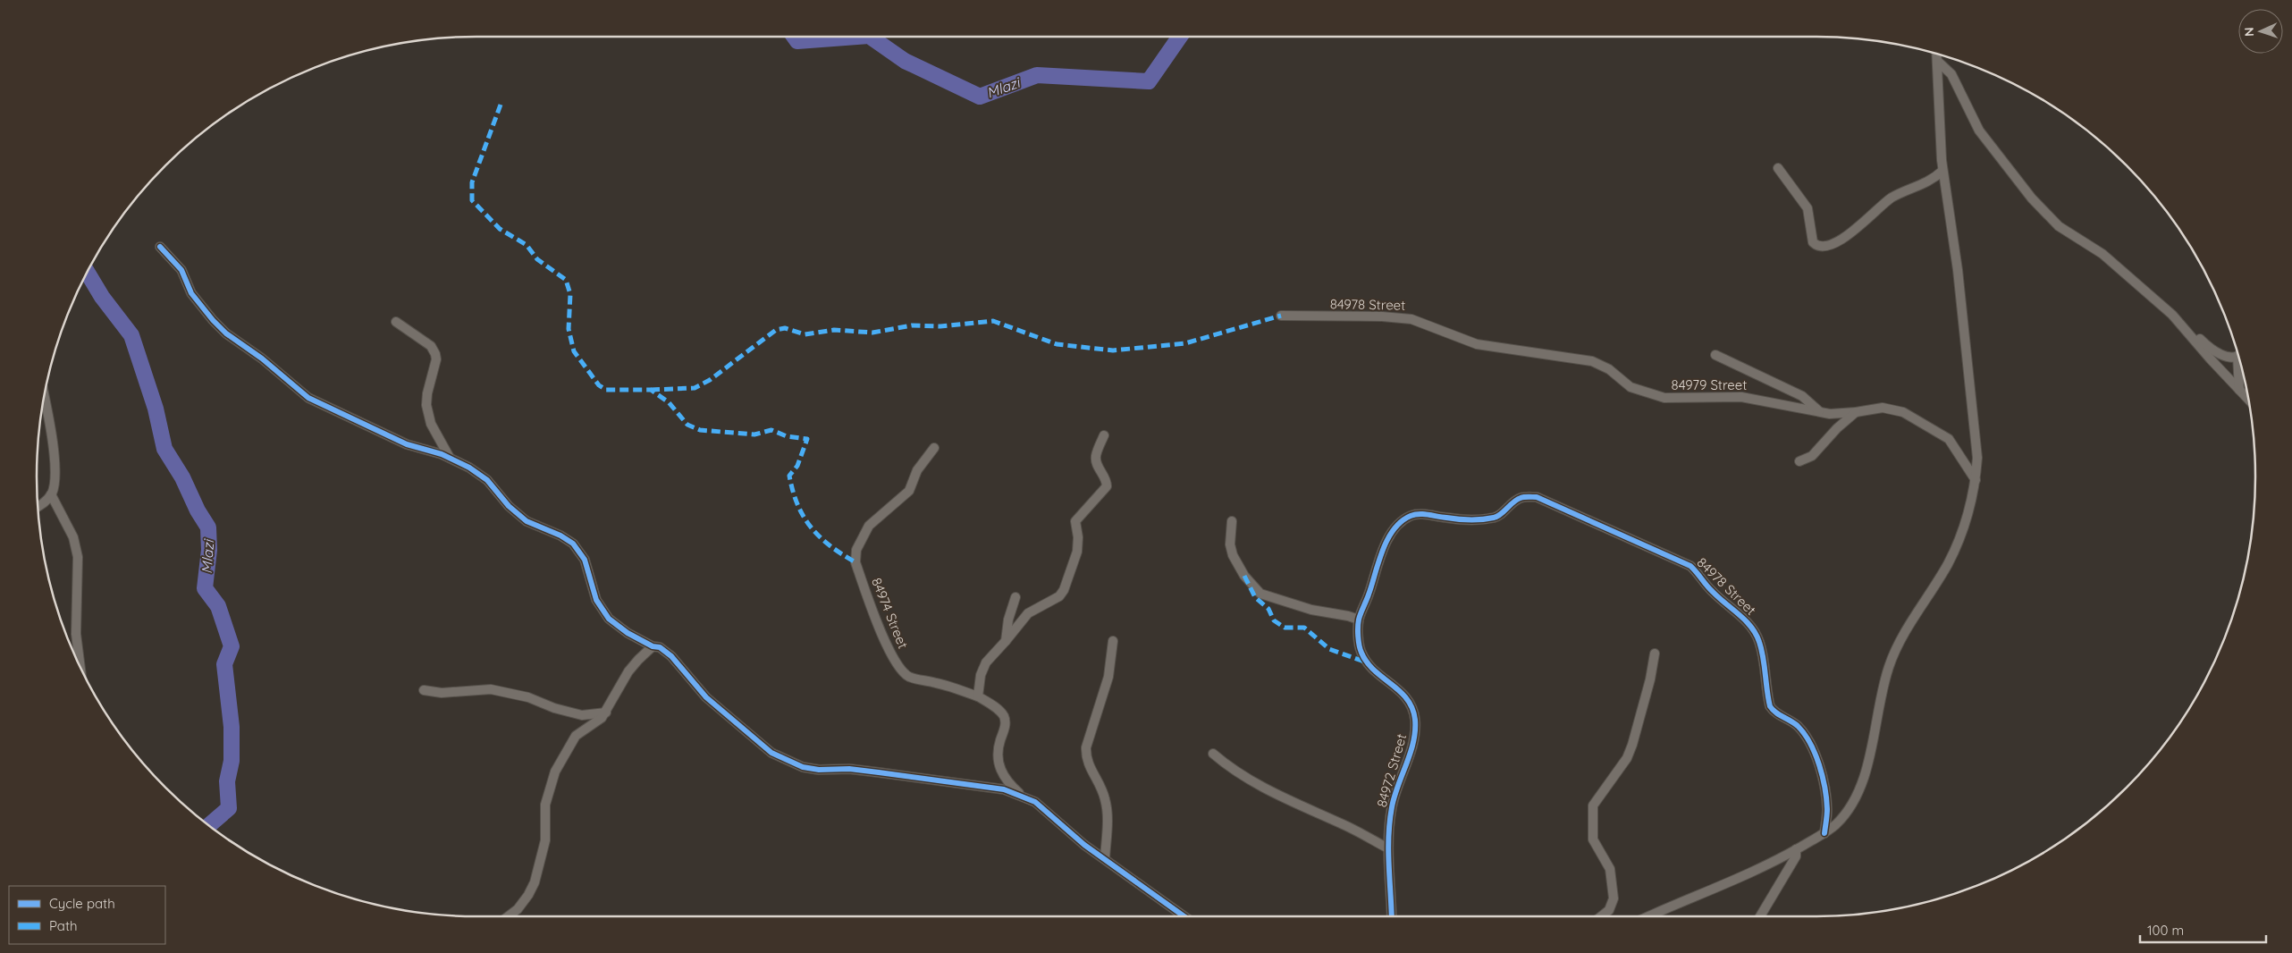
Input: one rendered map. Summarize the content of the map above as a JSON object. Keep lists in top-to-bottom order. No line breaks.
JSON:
{"streets":{"street":["84978 Street","84979 Street","84974 Street","84972 Street"]},"crossings":[["84978 Street","84979 Street"],["84978 Street","84972 Street"]],"water":["Mlazi"],"legend":["Cycle path","Path"],"scale_bar":"100 m","north":"left"}
